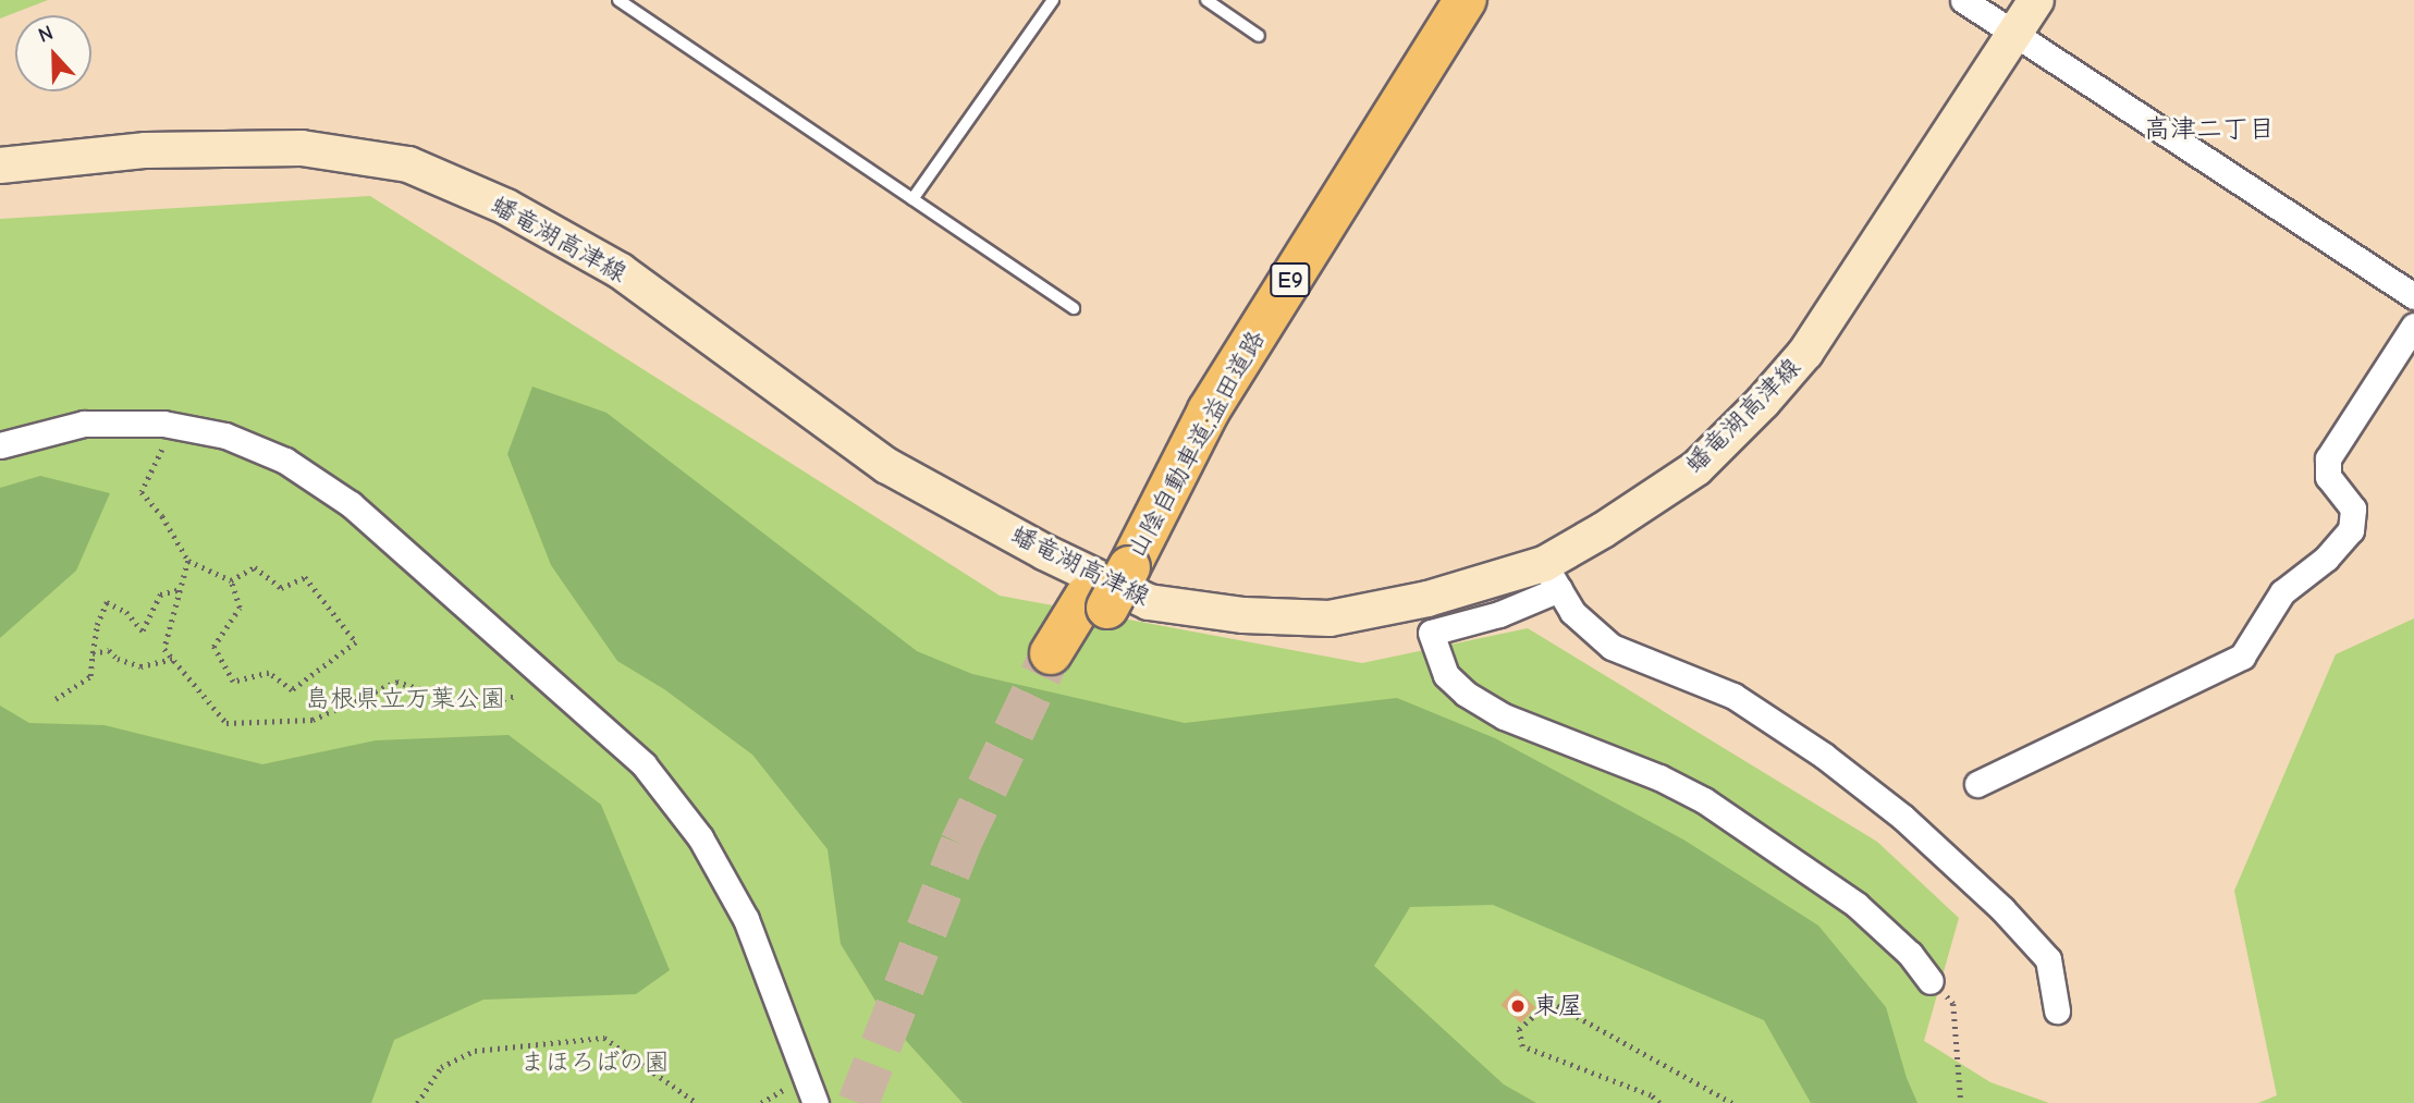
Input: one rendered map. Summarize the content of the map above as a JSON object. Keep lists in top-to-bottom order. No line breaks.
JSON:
{"streets":{"highway":["E9","山陰自動車道;益田道路"],"main road":["蟠竜湖高津線"]},"districts":["高津二丁目"],"parks":["島根県立万葉公園","まほろばの園"],"places":["東屋"],"north":"top"}
